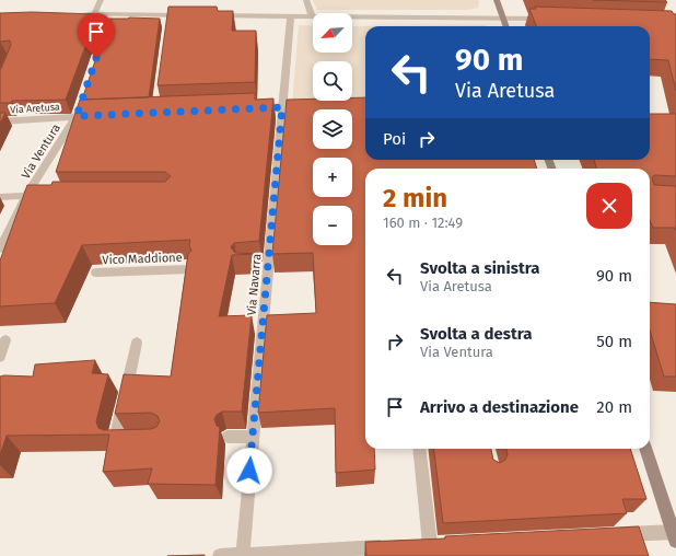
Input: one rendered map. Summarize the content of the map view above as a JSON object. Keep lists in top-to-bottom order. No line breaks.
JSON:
{"streets":{"street":["Via Aretusa","Via Ventura","Vico Maddione","Via Navarra"]},"crossings":[["Via Aretusa","Via Ventura"]],"north":"bottom left","page":{"map_buttons":["+","−"],"turn":["90 m","Via Aretusa"],"then":"Poi","heading":["2 min","160 m · 12:49"],"list":[{"name":"Svolta a sinistra","note":"Via Aretusa","value":"90 m"},{"name":"Svolta a destra","note":"Via Ventura","value":"50 m"},{"name":"Arrivo a destinazione","value":"20 m"}]}}
